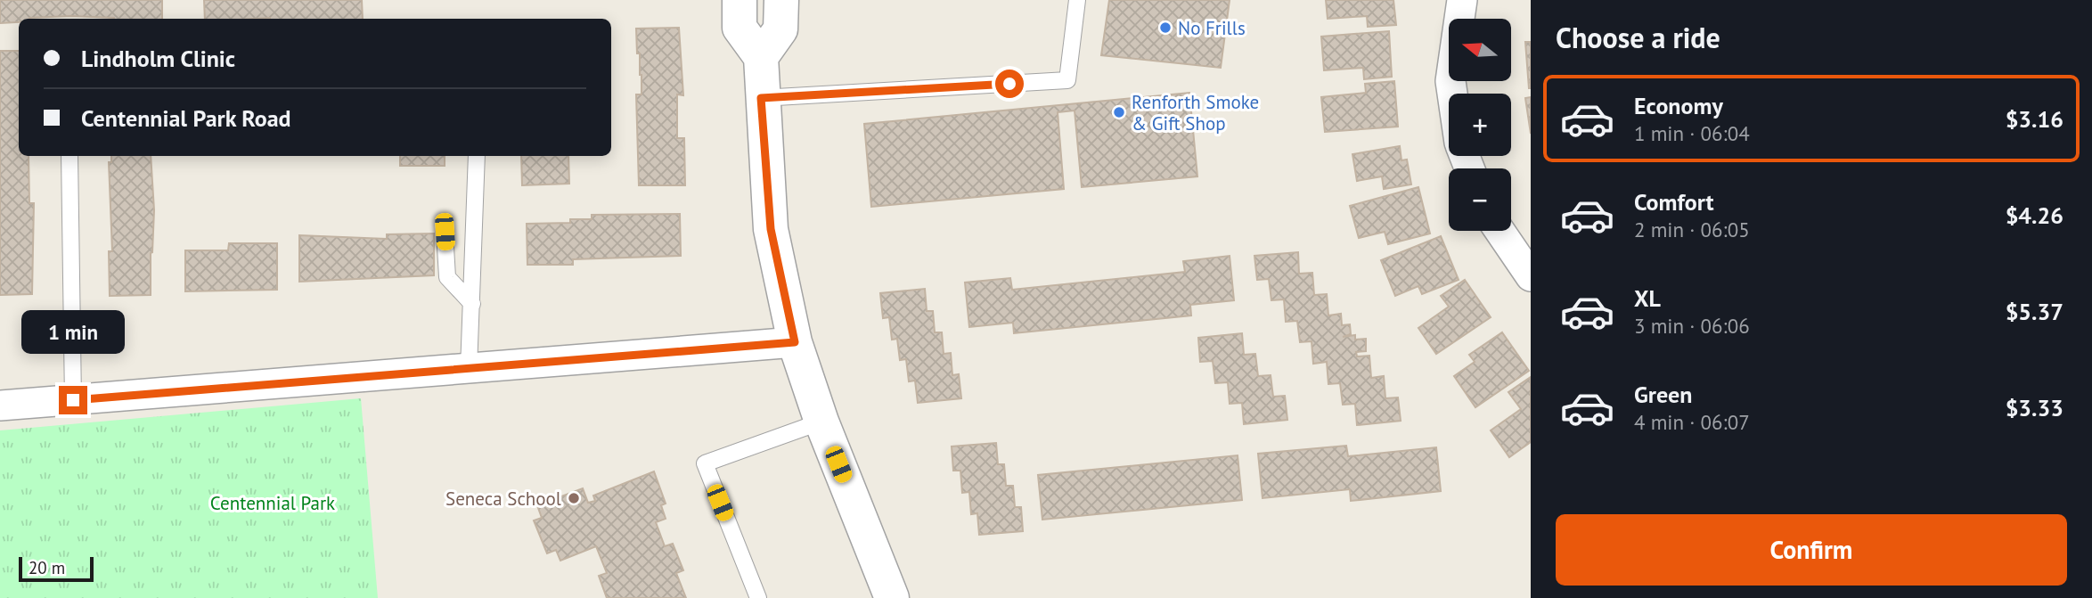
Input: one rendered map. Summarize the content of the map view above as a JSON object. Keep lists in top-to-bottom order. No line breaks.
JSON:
{"parks":["Centennial Park"],"places":["No Frills","Renforth Smoke & Gift Shop","Seneca School"],"scale_bar":"20 m","north":"left","page":{"heading":"Choose a ride","map_buttons":["+","−"],"banner":["Lindholm Clinic","Centennial Park Road"],"list":[{"name":"Economy","note":"1 min · 06:04","value":"$3.16"},{"name":"Comfort","note":"2 min · 06:05","value":"$4.26"},{"name":"XL","note":"3 min · 06:06","value":"$5.37"},{"name":"Green","note":"4 min · 06:07","value":"$3.33"}],"bubble":"1 min","buttons":"Confirm","scale":"20 m"}}
